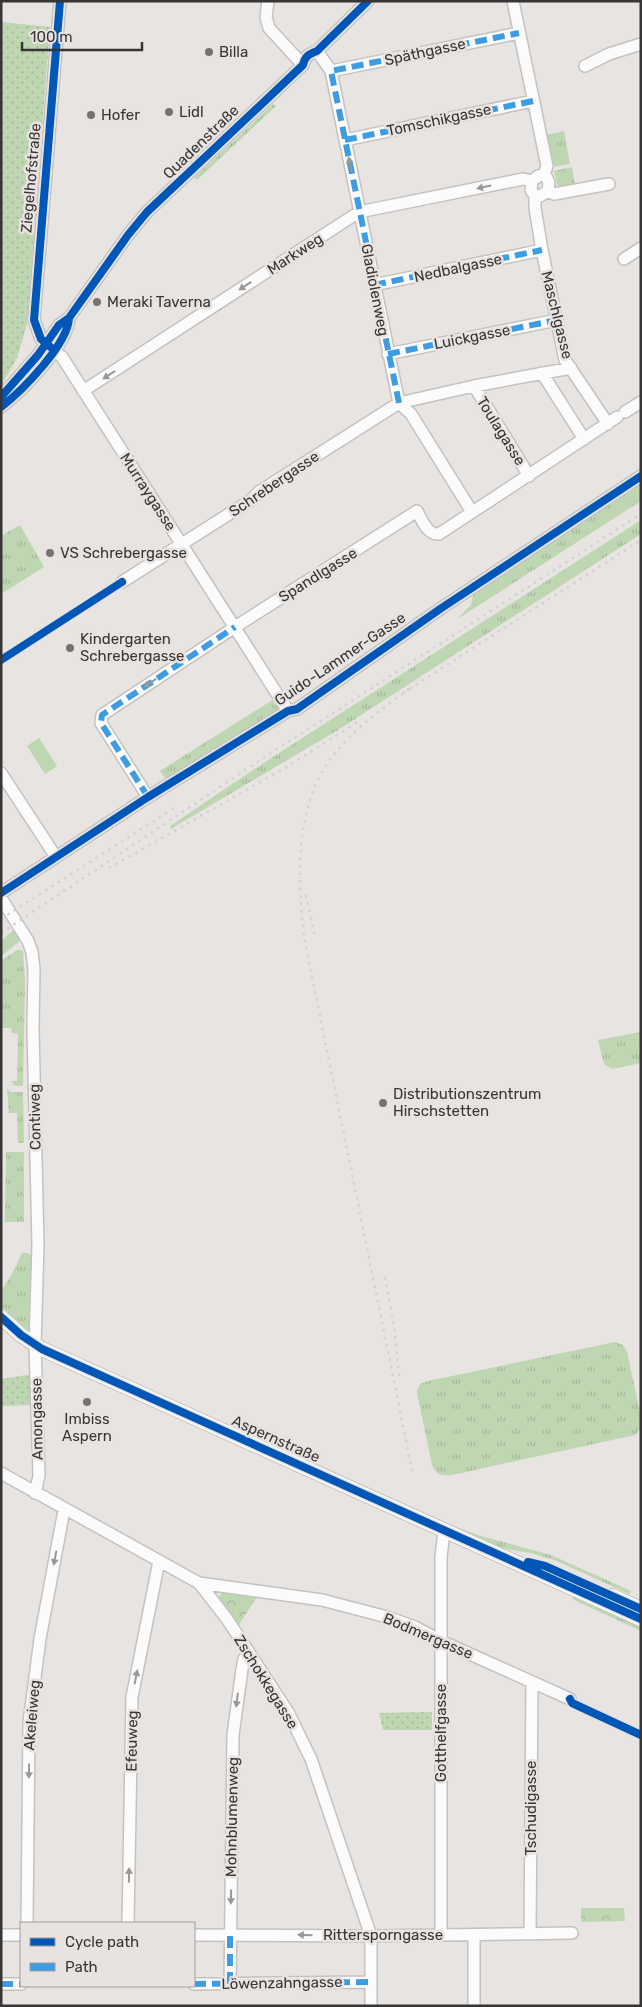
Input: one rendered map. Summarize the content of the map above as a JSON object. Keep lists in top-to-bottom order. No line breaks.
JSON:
{"streets":{"main road":["Aspernstraße"],"street":["Späthgasse","Tomschikgasse","Quadenstraße","Ziegelhofstraße","Markweg","Nedbalgasse","Gladiolenweg","Maschlgasse","Luickgasse","Toulagasse","Schrebergasse","Murraygasse","Spandlgasse","Guido-Lammer-Gasse","Contiweg","Amongasse","Bodmergasse","Zschokkegasse","Akeleiweg","Gotthelfgasse","Efeuweg","Tschudigasse","Mohnblumenweg","Rittersporngasse","Löwenzahngasse"]},"crossings":[["Späthgasse","Gladiolenweg"],["Tomschikgasse","Gladiolenweg"],["Quadenstraße","Ziegelhofstraße"],["Quadenstraße","Gladiolenweg"],["Quadenstraße","Murraygasse"],["Ziegelhofstraße","Murraygasse"],["Markweg","Gladiolenweg"],["Markweg","Maschlgasse"],["Markweg","Murraygasse"],["Nedbalgasse","Gladiolenweg"],["Nedbalgasse","Maschlgasse"],["Gladiolenweg","Luickgasse"],["Gladiolenweg","Schrebergasse"],["Maschlgasse","Luickgasse"],["Maschlgasse","Schrebergasse"],["Maschlgasse","Spandlgasse"],["Toulagasse","Schrebergasse"],["Toulagasse","Spandlgasse"],["Schrebergasse","Murraygasse"],["Murraygasse","Spandlgasse"],["Murraygasse","Guido-Lammer-Gasse"],["Spandlgasse","Guido-Lammer-Gasse"],["Contiweg","Amongasse"],["Contiweg","Aspernstraße"],["Amongasse","Aspernstraße"],["Amongasse","Zschokkegasse"],["Aspernstraße","Gotthelfgasse"],["Bodmergasse","Zschokkegasse"],["Bodmergasse","Gotthelfgasse"],["Bodmergasse","Tschudigasse"],["Zschokkegasse","Akeleiweg"],["Zschokkegasse","Efeuweg"],["Zschokkegasse","Mohnblumenweg"],["Zschokkegasse","Rittersporngasse"],["Zschokkegasse","Löwenzahngasse"],["Gotthelfgasse","Rittersporngasse"],["Tschudigasse","Rittersporngasse"],["Mohnblumenweg","Rittersporngasse"],["Mohnblumenweg","Löwenzahngasse"]],"one_way":["Markweg","Akeleiweg","Efeuweg","Mohnblumenweg","Rittersporngasse"],"places":["Billa","Lidl","Hofer","Meraki Taverna","VS Schrebergasse","Kindergarten Schrebergasse","Distributionszentrum Hirschstetten","Imbiss Aspern"],"legend":["Cycle path","Path"],"scale_bar":"100 m"}
